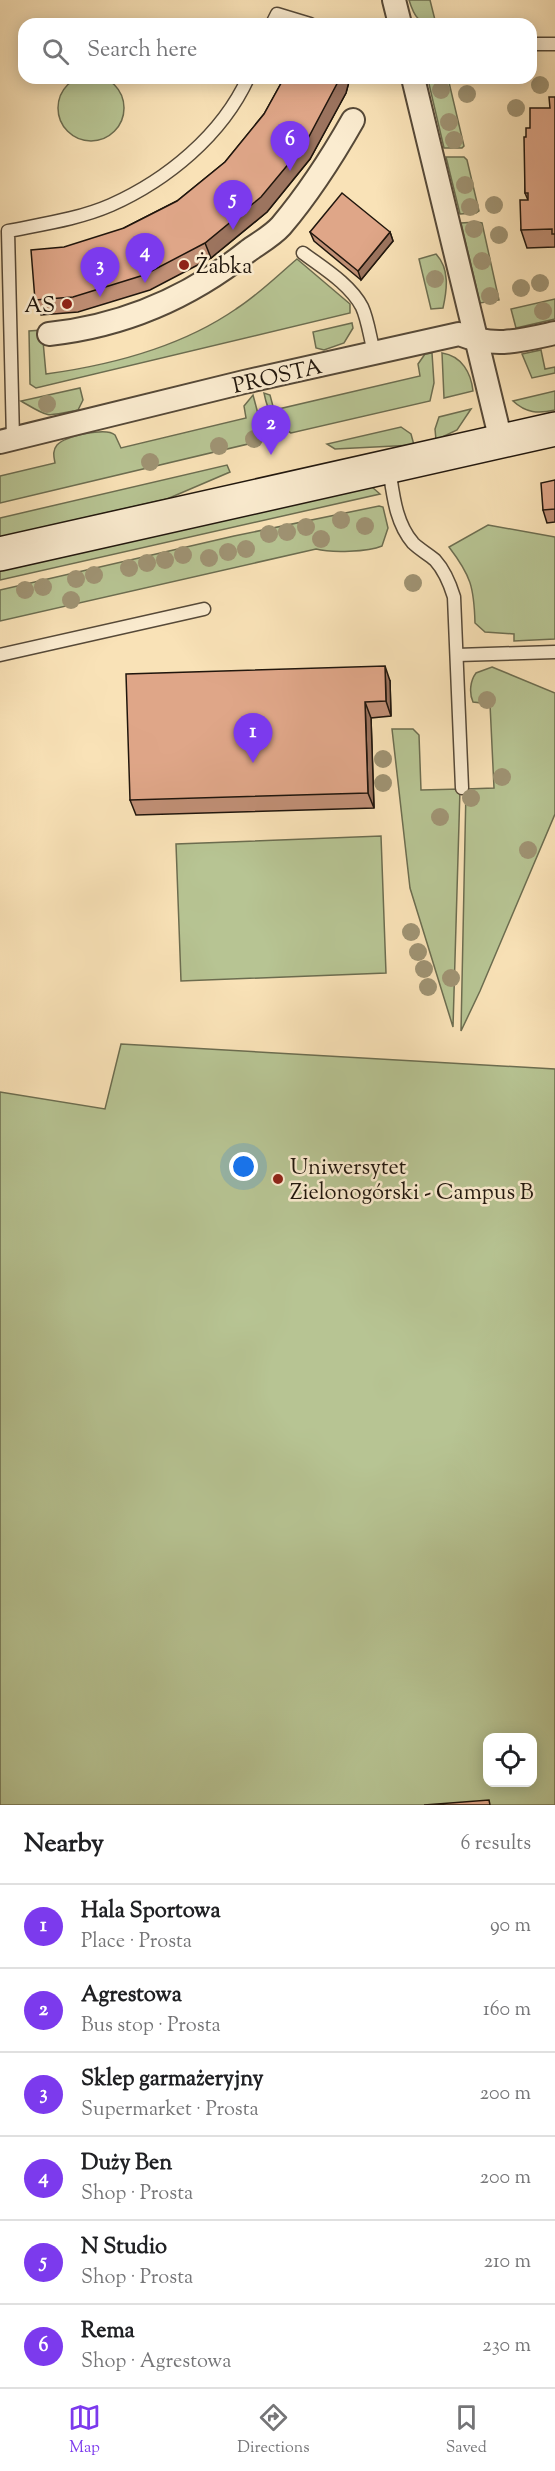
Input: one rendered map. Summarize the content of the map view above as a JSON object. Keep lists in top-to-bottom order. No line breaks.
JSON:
{"streets":{"street":["PROSTA"]},"places":["Żabka","AS","Uniwersytet Zielonogórski - Campus B"],"page":{"search":"Search here","pins":["6","5","4","3","2","1"],"heading":["Nearby","6 results"],"list":[{"mark":"1","name":"Hala Sportowa","note":"Place · Prosta","value":"90 m"},{"mark":"2","name":"Agrestowa","note":"Bus stop · Prosta","value":"160 m"},{"mark":"3","name":"Sklep garmażeryjny","note":"Supermarket · Prosta","value":"200 m"},{"mark":"4","name":"Duży Ben","note":"Shop · Prosta","value":"200 m"},{"mark":"5","name":"N Studio","note":"Shop · Prosta","value":"210 m"},{"mark":"6","name":"Rema","note":"Shop · Agrestowa","value":"230 m"}],"nav":["Map","Directions","Saved"]}}
